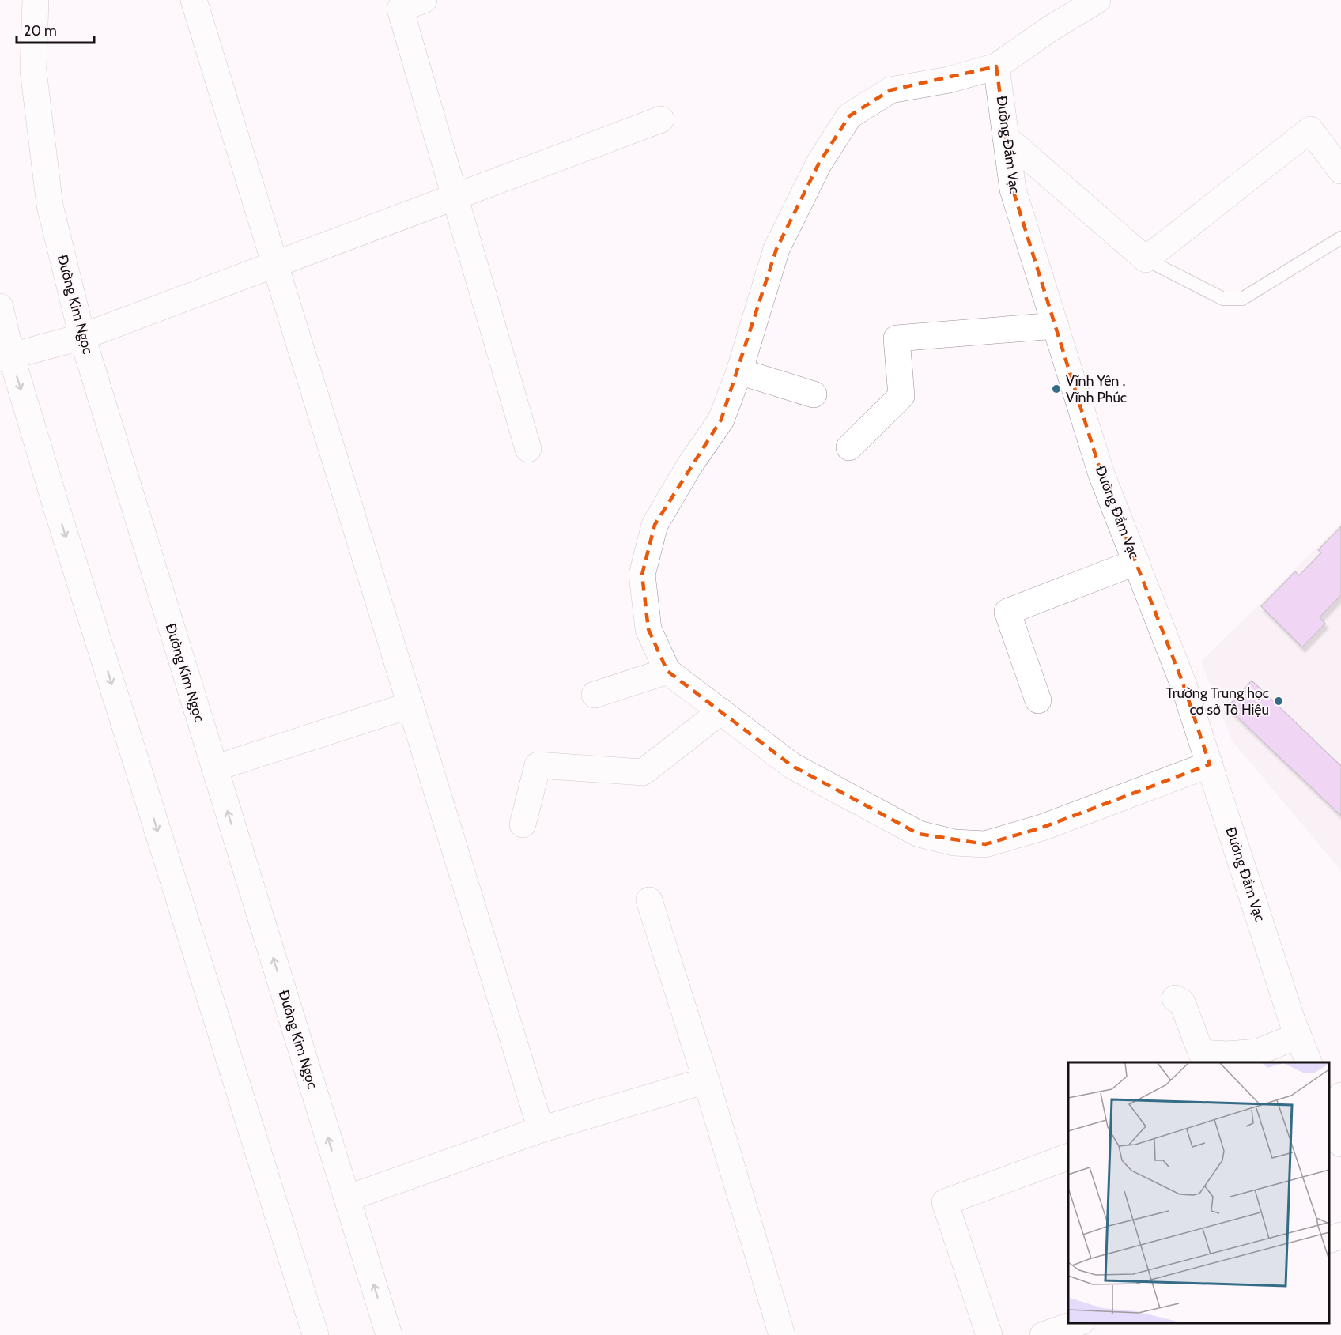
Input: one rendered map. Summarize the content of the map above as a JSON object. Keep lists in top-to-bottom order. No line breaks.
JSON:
{"streets":{"street":["Đường Đầm Vạc","Đường Kim Ngọc"]},"places":["Vĩnh Yên , Vĩnh Phúc","Trường Trung học cơ sở Tô Hiệu"],"scale_bar":"20 m"}
